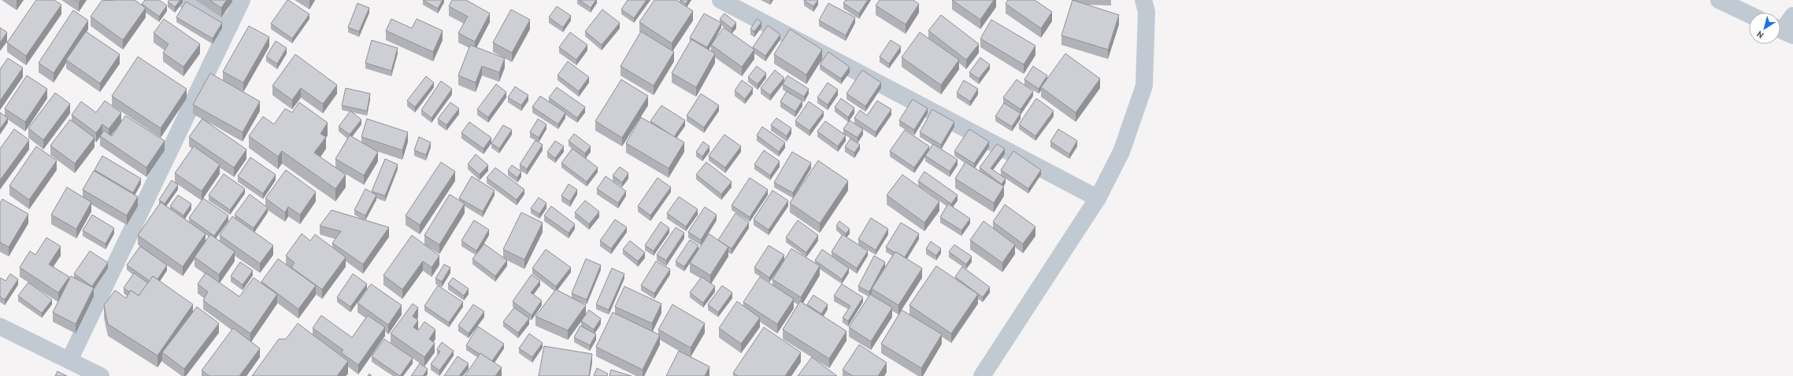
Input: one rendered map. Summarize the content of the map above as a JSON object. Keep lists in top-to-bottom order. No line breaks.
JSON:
{"north":"bottom left"}
